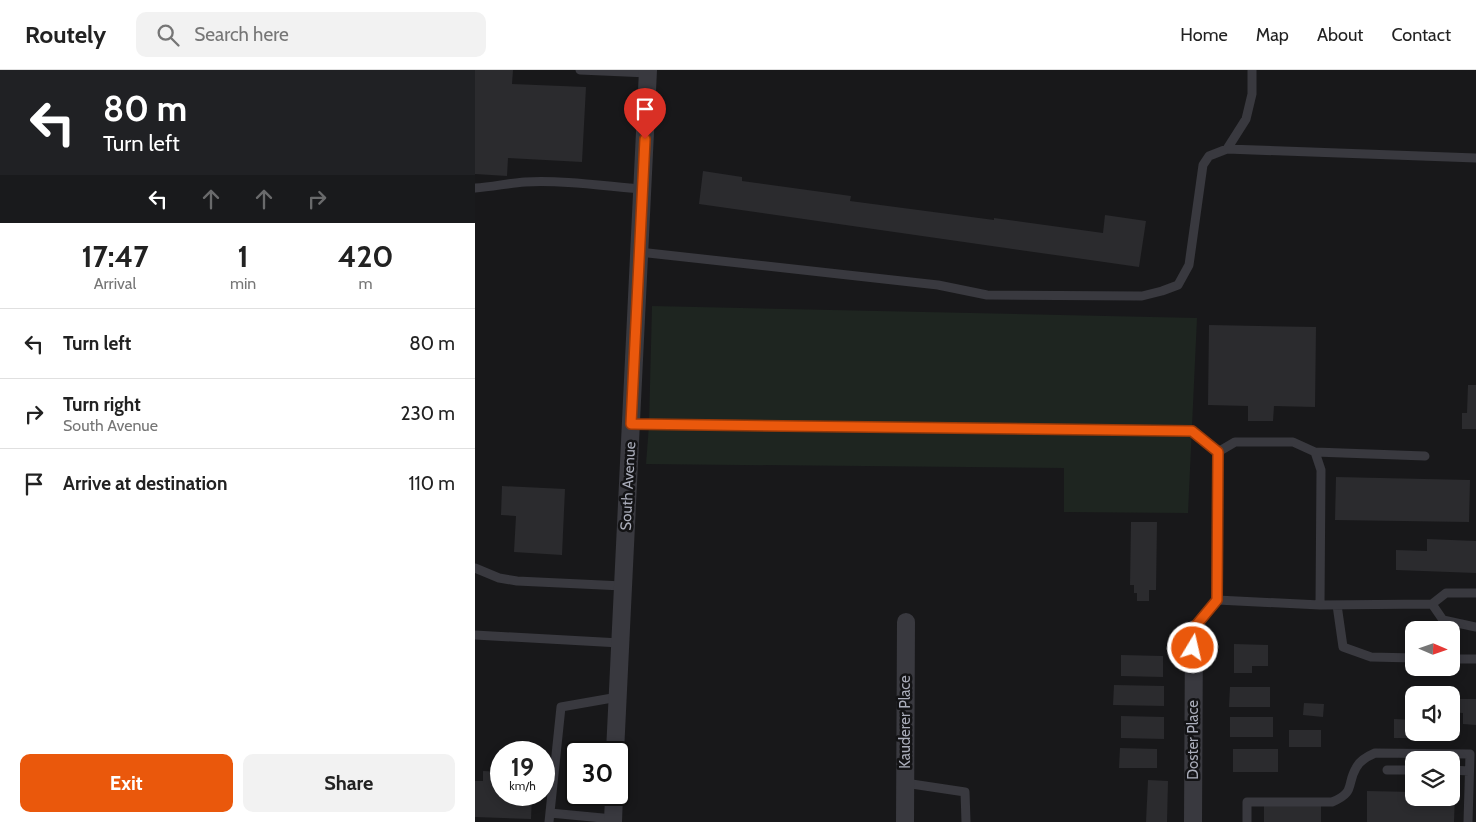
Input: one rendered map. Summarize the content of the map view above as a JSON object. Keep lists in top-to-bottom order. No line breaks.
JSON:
{"streets":{"street":["South Avenue","Kauderer Place","Doster Place"]},"north":"right","page":{"header":"Routely","search":"Search here","nav":["Home","Map","About","Contact"],"turn":["80 m","Turn left"],"eta":["17:47","Arrival","1","min","420","m"],"list":[{"name":"Turn left","value":"80 m"},{"name":"Turn right","note":"South Avenue","value":"230 m"},{"name":"Arrive at destination","value":"110 m"}],"speed":"19 km/h","limit":"30","buttons":["Exit","Share"]}}
